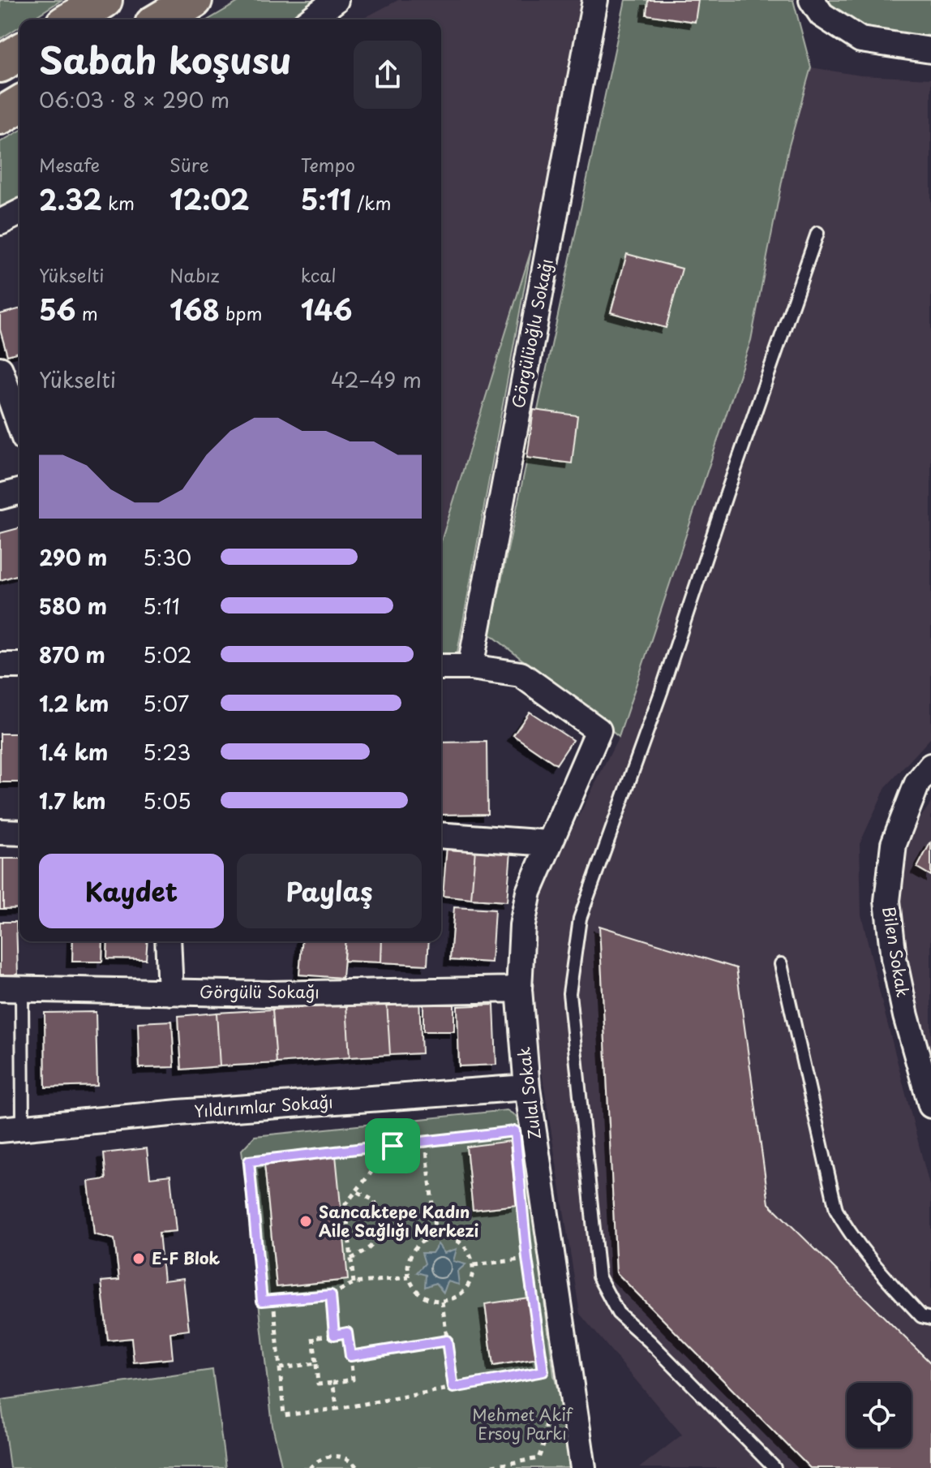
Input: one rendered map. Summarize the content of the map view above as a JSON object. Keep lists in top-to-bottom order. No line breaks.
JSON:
{"streets":{"street":["Görgülüoğlu Sokağı","Bilen Sokak","Görgülü Sokağı","Zulal Sokak","Yıldırımlar Sokağı"]},"crossings":[["Görgülüoğlu Sokağı","Zulal Sokak"],["Görgülü Sokağı","Zulal Sokak"],["Zulal Sokak","Yıldırımlar Sokağı"]],"parks":["Mehmet Akif Ersoy Parkı"],"places":["Sancaktepe Kadın Aile Sağlığı Merkezi","E-F Blok"],"page":{"heading":["Sabah koşusu","06:03 · 8 × 290 m"],"stats":[["Mesafe","2.32 km"],["Süre","12:02"],["Tempo","5:11 /km"],["Yükselti","56 m"],["Nabız","168 bpm"],["kcal","146"]],"chart":["Yükselti","42–49 m"],"list":[{"name":"290 m","note":"5:30"},{"name":"580 m","note":"5:11"},{"name":"870 m","note":"5:02"},{"name":"1.2 km","note":"5:07"},{"name":"1.4 km","note":"5:23"},{"name":"1.7 km","note":"5:05"}],"buttons":["Kaydet","Paylaş"]}}
